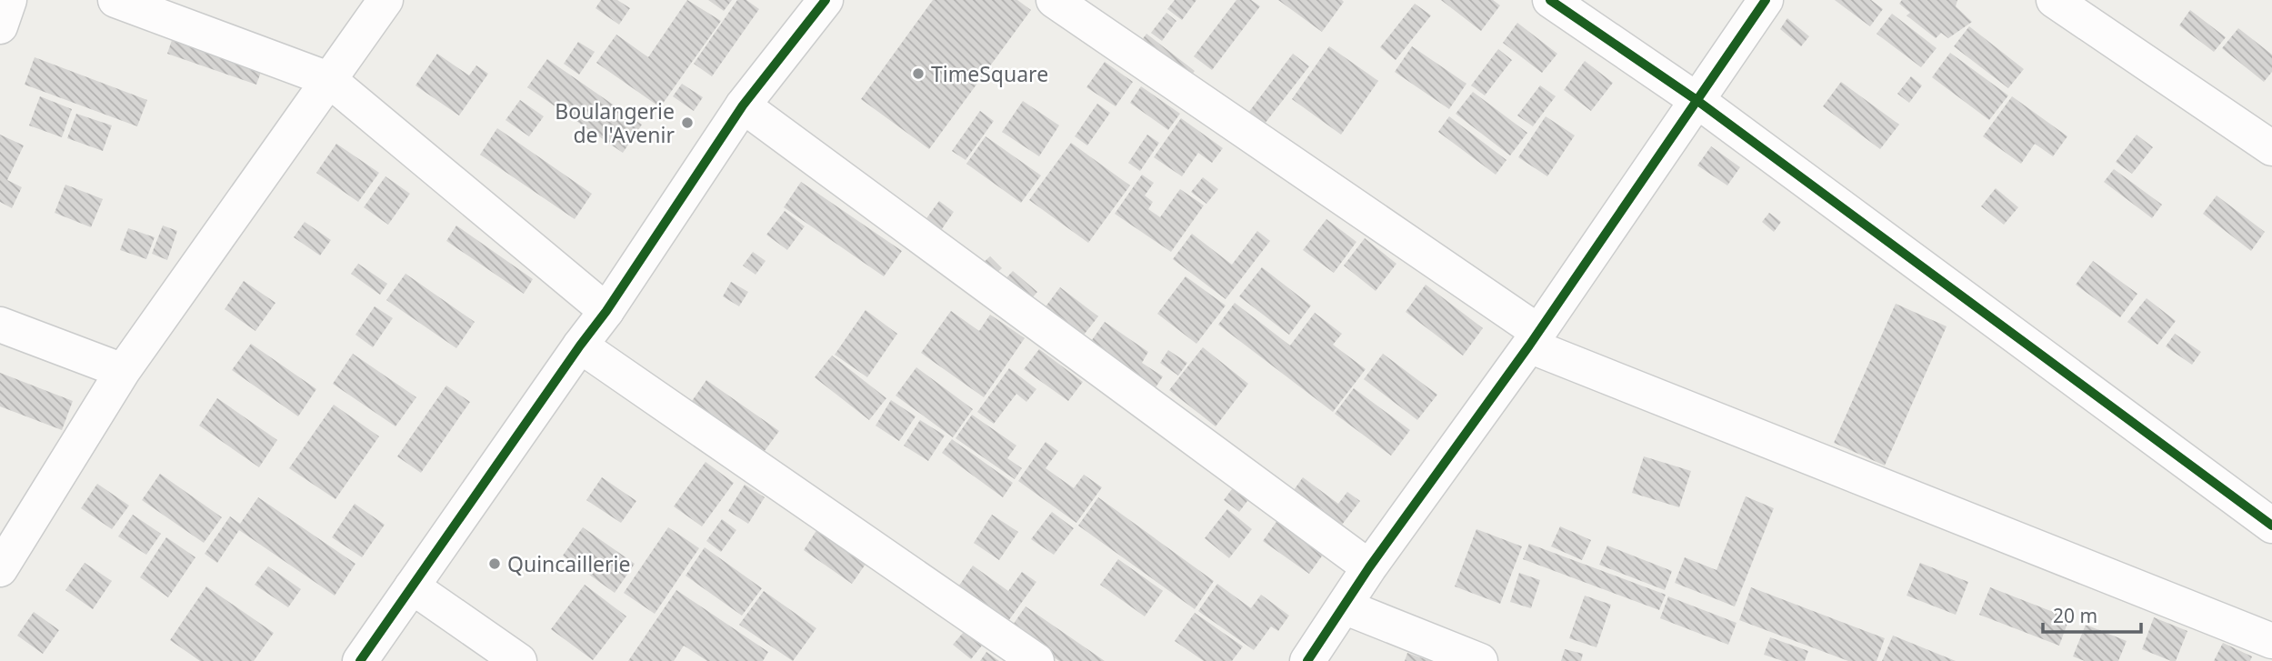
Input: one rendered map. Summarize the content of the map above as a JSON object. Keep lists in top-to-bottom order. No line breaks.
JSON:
{"places":["TimeSquare","Boulangerie de l'Avenir","Quincaillerie"],"scale_bar":"20 m"}
